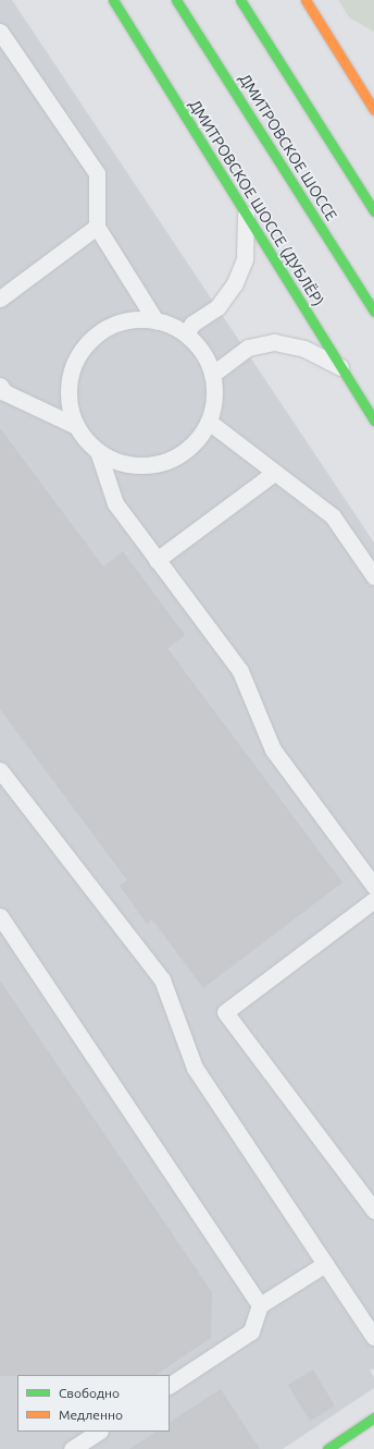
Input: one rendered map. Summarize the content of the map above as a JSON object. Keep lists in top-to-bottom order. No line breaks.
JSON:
{"streets":{"main road":["ДМИТРОВСКОЕ ШОССЕ","ДМИТРОВСКОЕ ШОССЕ (ДУБЛЁР)"]},"legend":["Свободно","Медленно"]}
